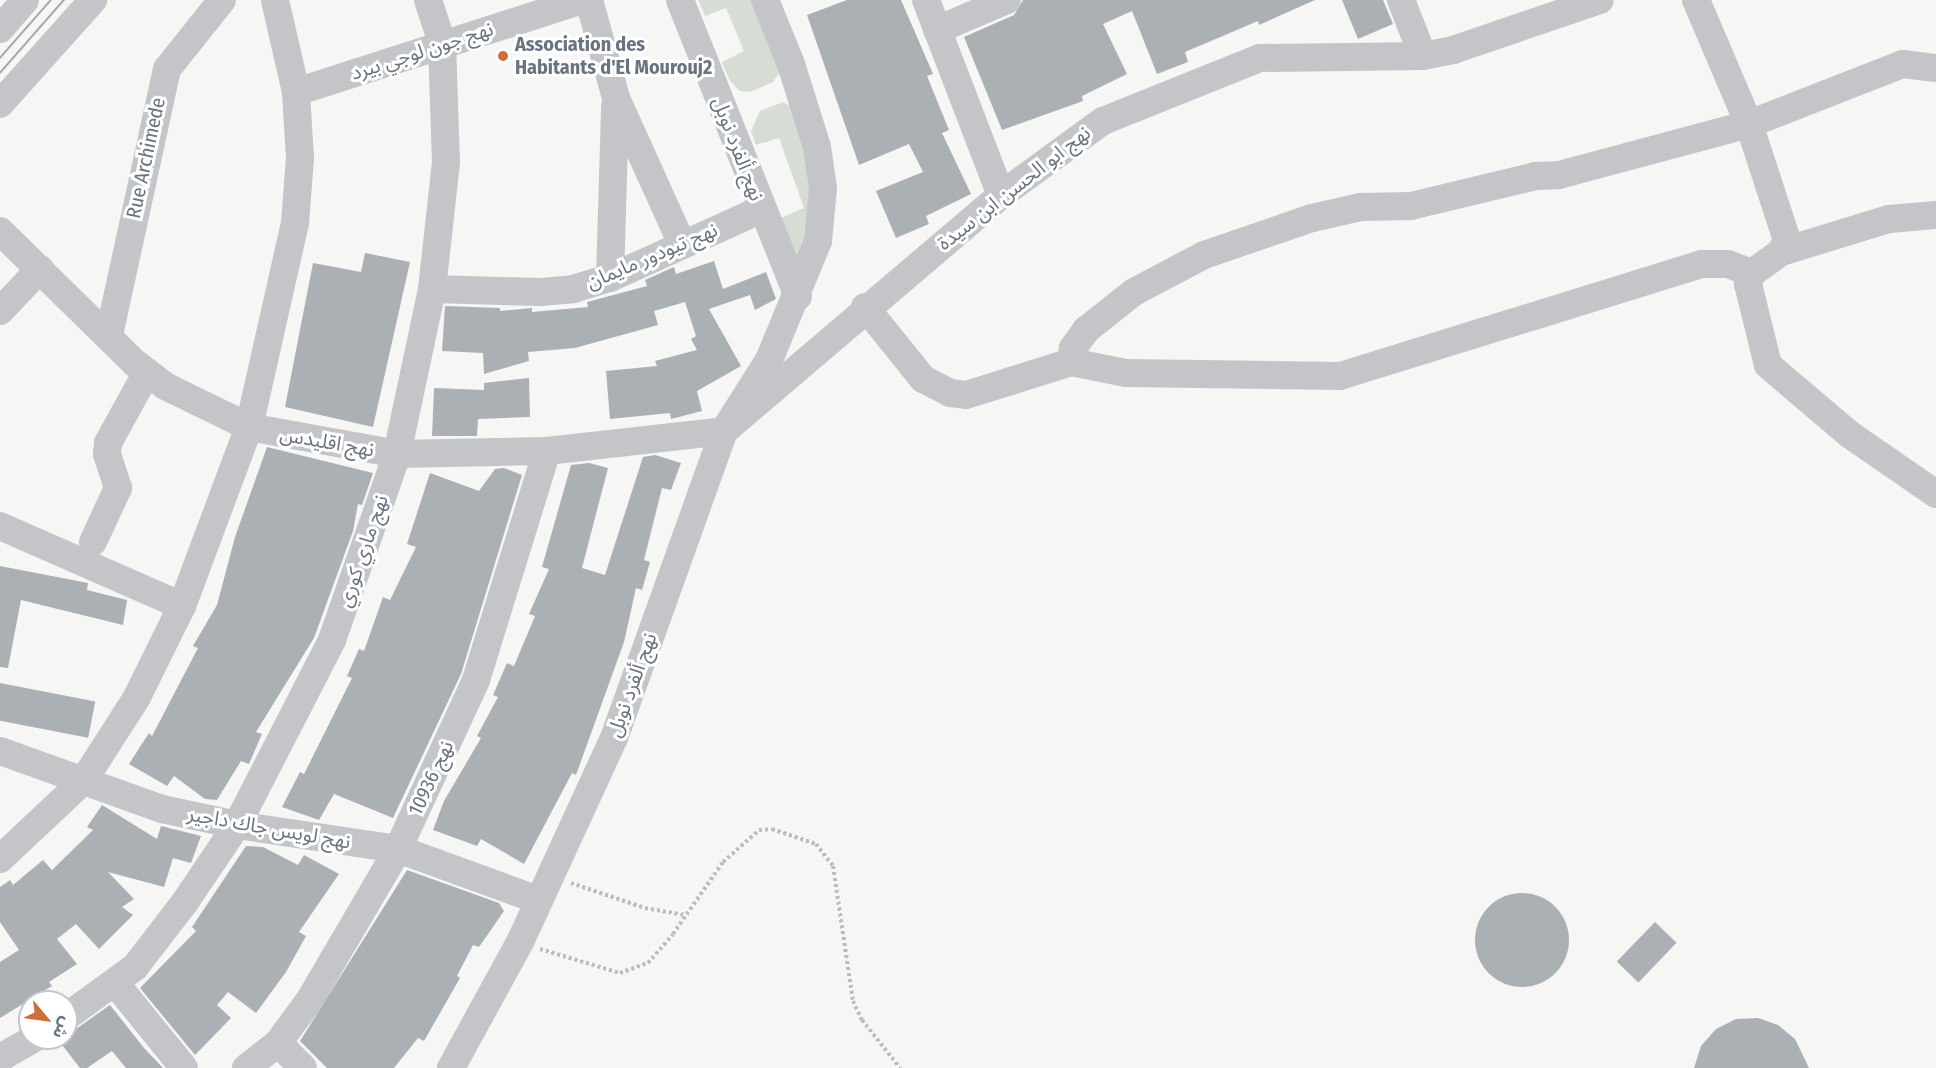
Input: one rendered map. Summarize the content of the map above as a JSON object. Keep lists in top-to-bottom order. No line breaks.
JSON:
{"streets":{"street":["نهج جون لوجي بيرد","نهج ألفرد نوبل","Rue Archimede","نهج ابو الحسن ابن سيدة","نهج تيودور مايمان","نهج اقليدس","نهج ماري كوري","نهج 10936","نهج لويس جاك داجير"]},"crossings":[["نهج جون لوجي بيرد","نهج ماري كوري"],["نهج ألفرد نوبل","نهج ابو الحسن ابن سيدة"],["نهج ألفرد نوبل","نهج تيودور مايمان"],["نهج ألفرد نوبل","نهج اقليدس"],["نهج ألفرد نوبل","نهج لويس جاك داجير"],["Rue Archimede","نهج اقليدس"],["نهج ابو الحسن ابن سيدة","نهج اقليدس"],["نهج تيودور مايمان","نهج ماري كوري"],["نهج اقليدس","نهج ماري كوري"],["نهج اقليدس","نهج 10936"],["نهج ماري كوري","نهج لويس جاك داجير"],["نهج 10936","نهج لويس جاك داجير"]],"places":["Association des Habitants d'El Mourouj2"],"north":"bottom right"}
